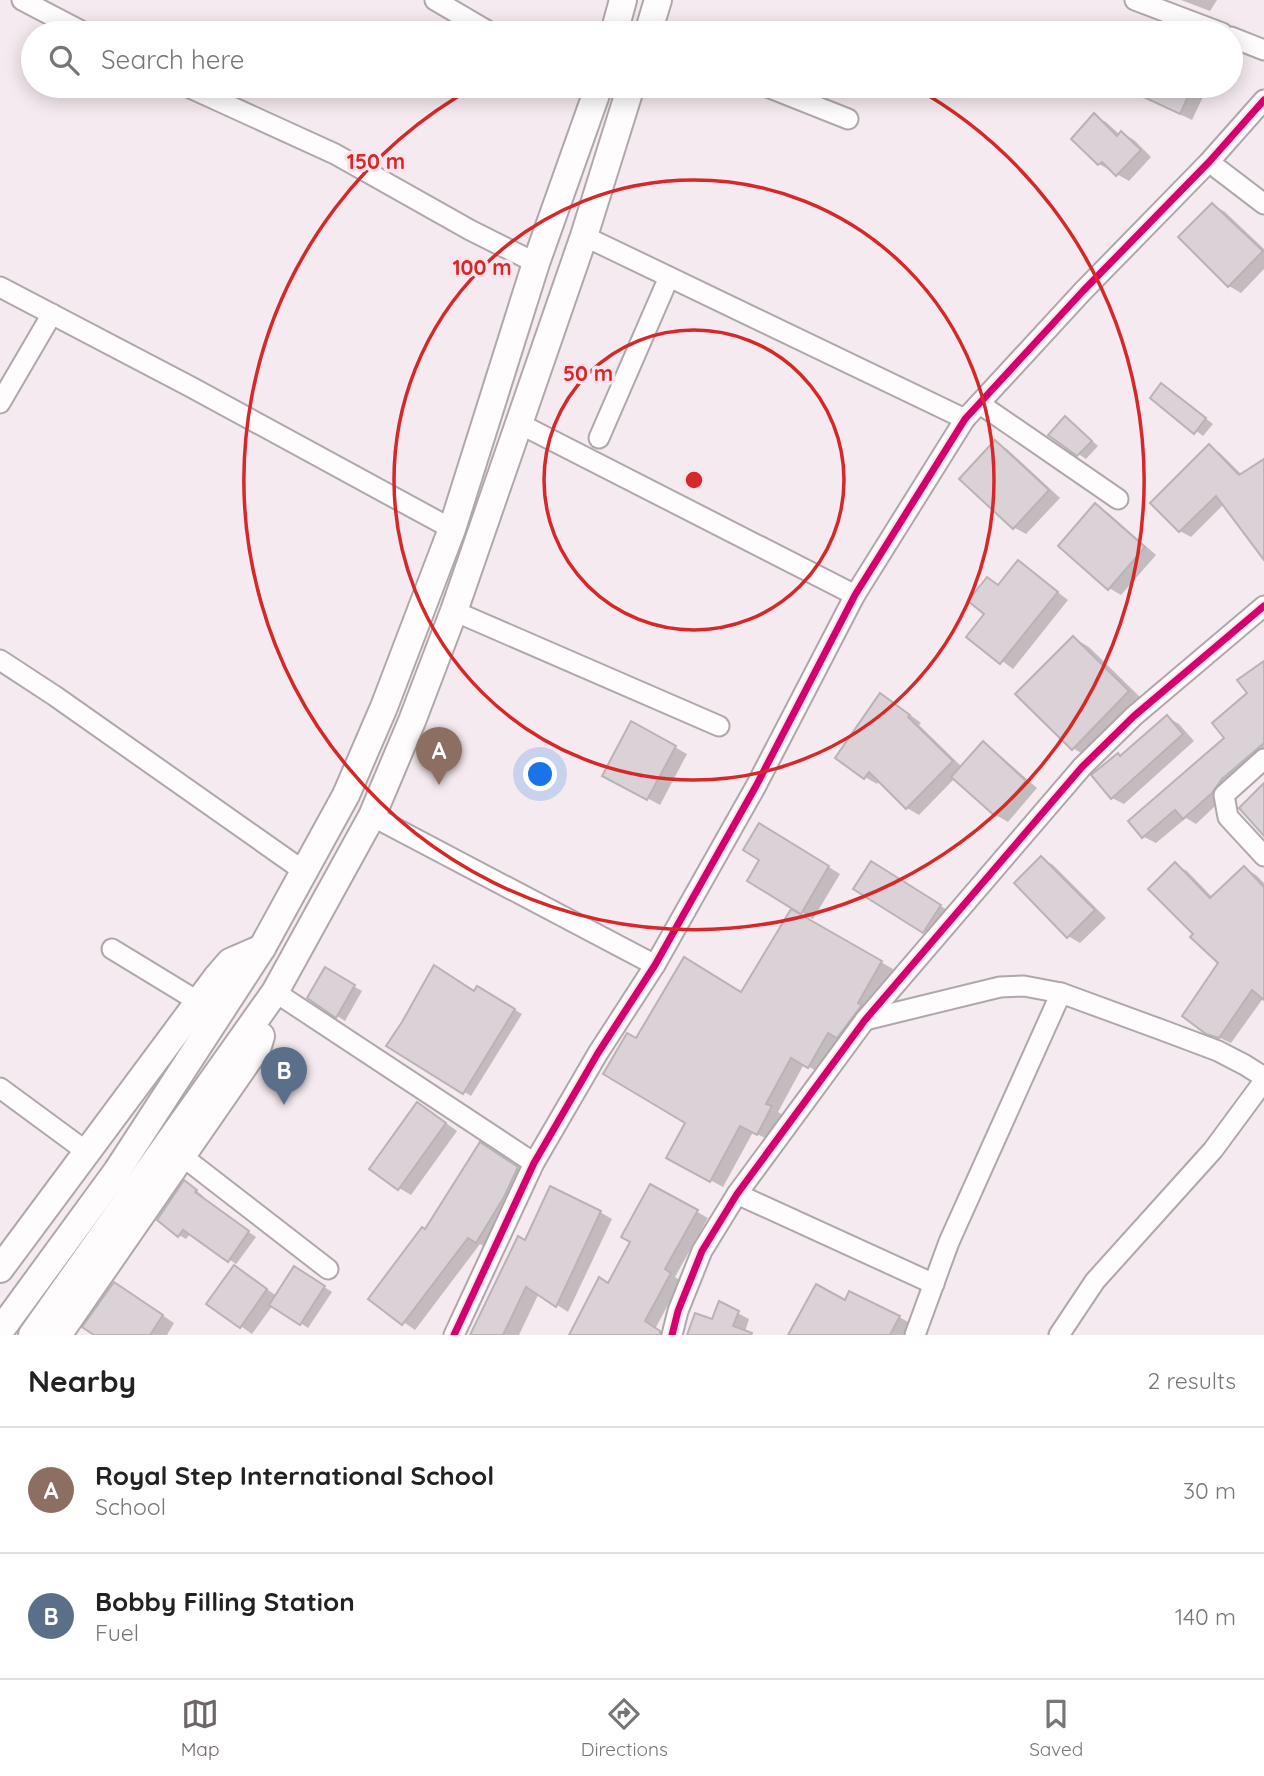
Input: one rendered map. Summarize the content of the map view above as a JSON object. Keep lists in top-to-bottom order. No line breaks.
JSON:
{"page":{"search":"Search here","pins":["A","B"],"heading":["Nearby","2 results"],"list":[{"mark":"A","name":"Royal Step International School","note":"School","value":"30 m"},{"mark":"B","name":"Bobby Filling Station","note":"Fuel","value":"140 m"}],"nav":["Map","Directions","Saved"]},"rings":["150 m","100 m","50 m"]}
